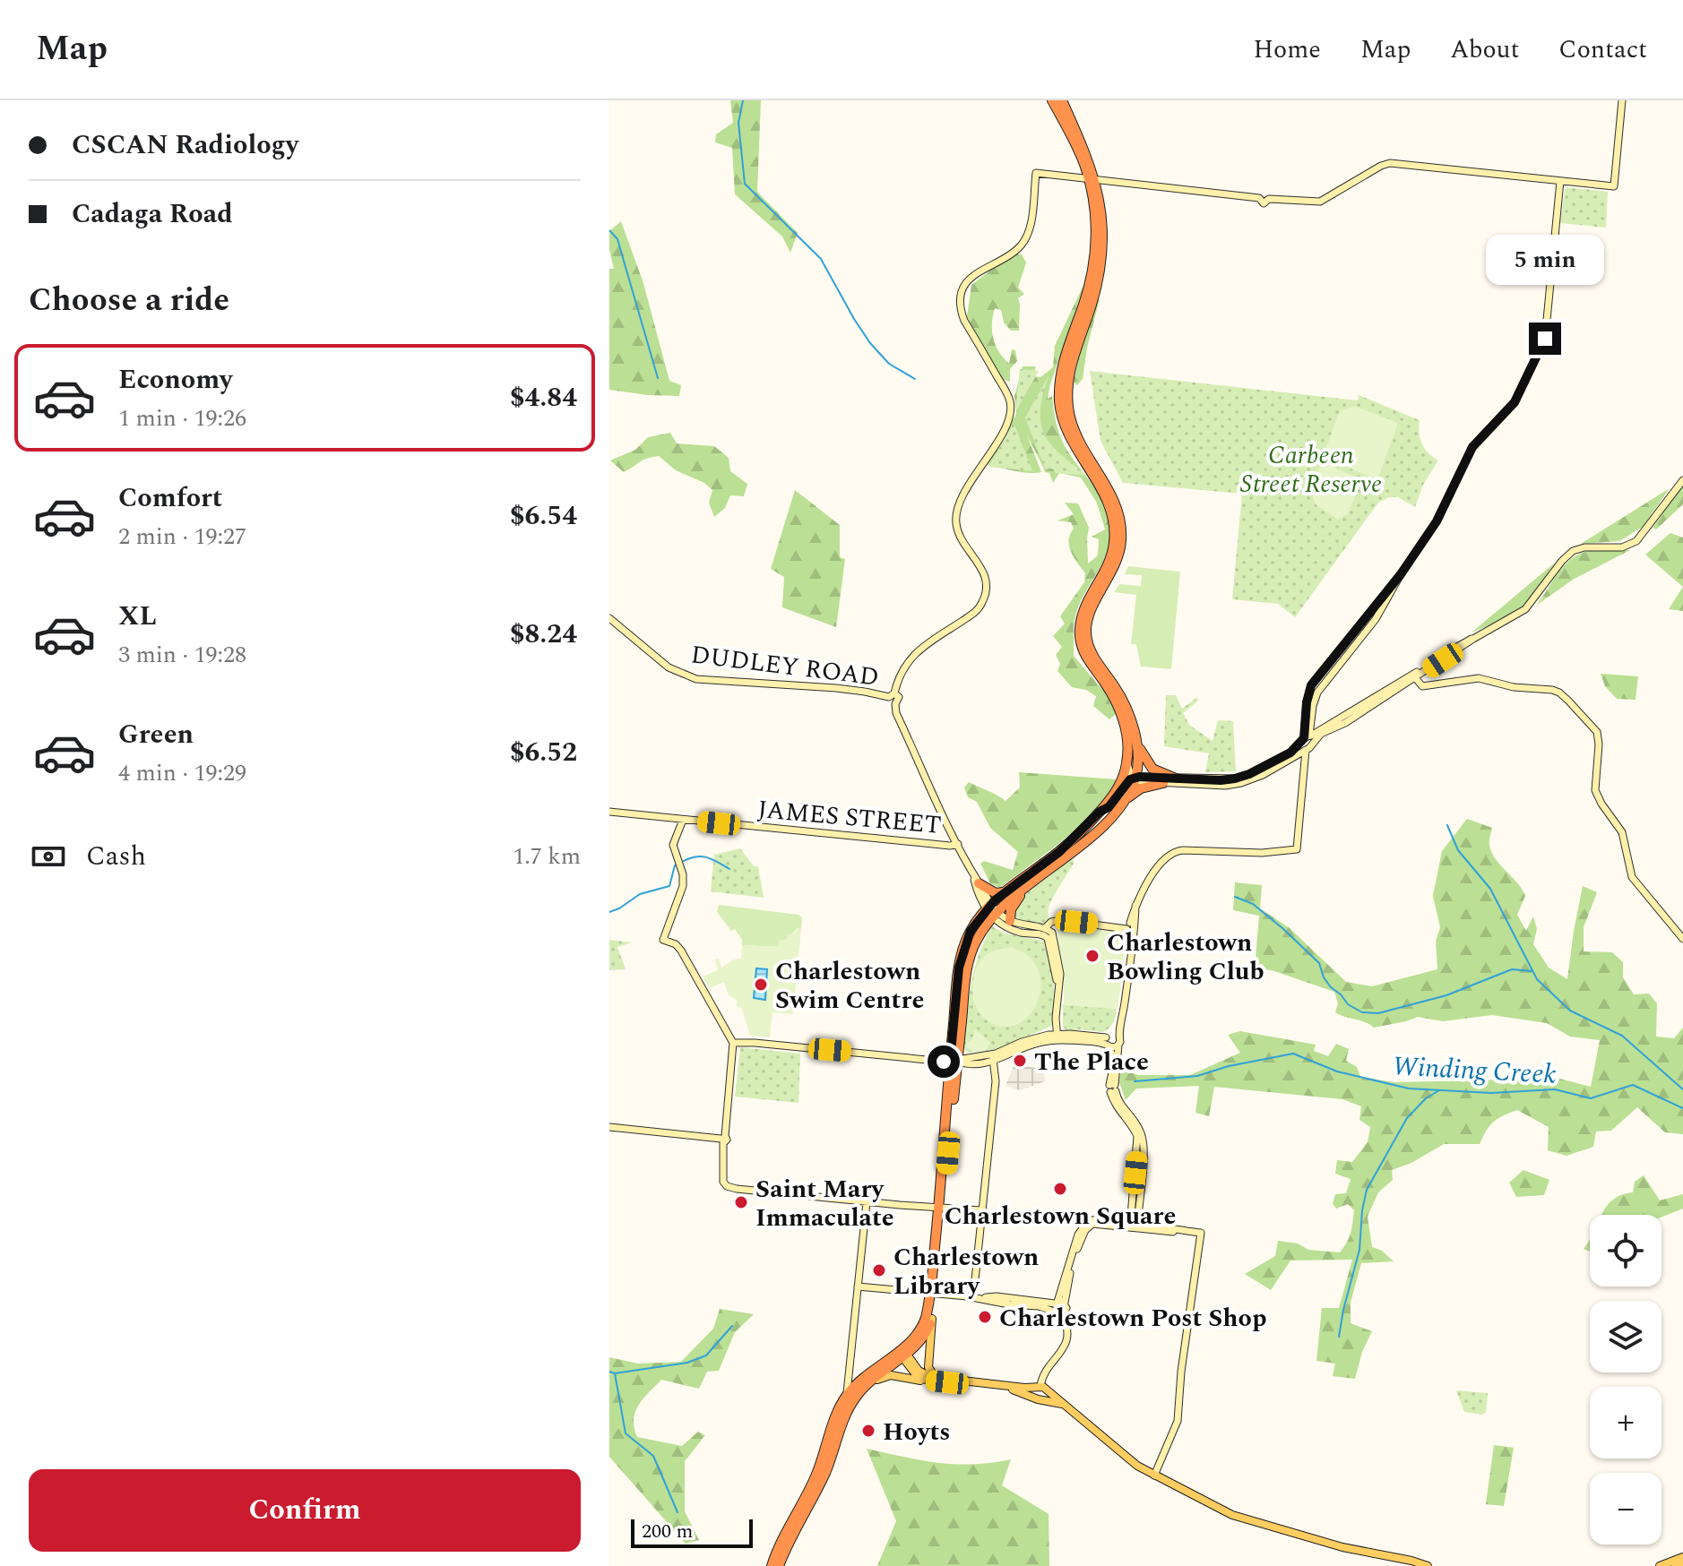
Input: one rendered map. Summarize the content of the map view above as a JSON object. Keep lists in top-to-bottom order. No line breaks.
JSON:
{"streets":{"street":["DUDLEY ROAD","JAMES STREET"]},"crossings":[["DUDLEY ROAD","JAMES STREET"]],"water":["Winding Creek"],"parks":["Carbeen Street Reserve"],"places":["Charlestown Bowling Club","Charlestown Swim Centre","The Place","Charlestown Square","Saint Mary Immaculate","Charlestown Library","Charlestown Post Shop","Hoyts"],"scale_bar":"200 m","page":{"header":"Map","nav":["Home","Map","About","Contact"],"banner":["CSCAN Radiology","Cadaga Road"],"bubble":"5 min","heading":"Choose a ride","list":[{"name":"Economy","note":"1 min · 19:26","value":"$4.84"},{"name":"Comfort","note":"2 min · 19:27","value":"$6.54"},{"name":"XL","note":"3 min · 19:28","value":"$8.24"},{"name":"Green","note":"4 min · 19:29","value":"$6.52"}],"pay":["Cash","1.7 km"],"map_buttons":["+","−"],"buttons":"Confirm","scale":"200 m"}}
